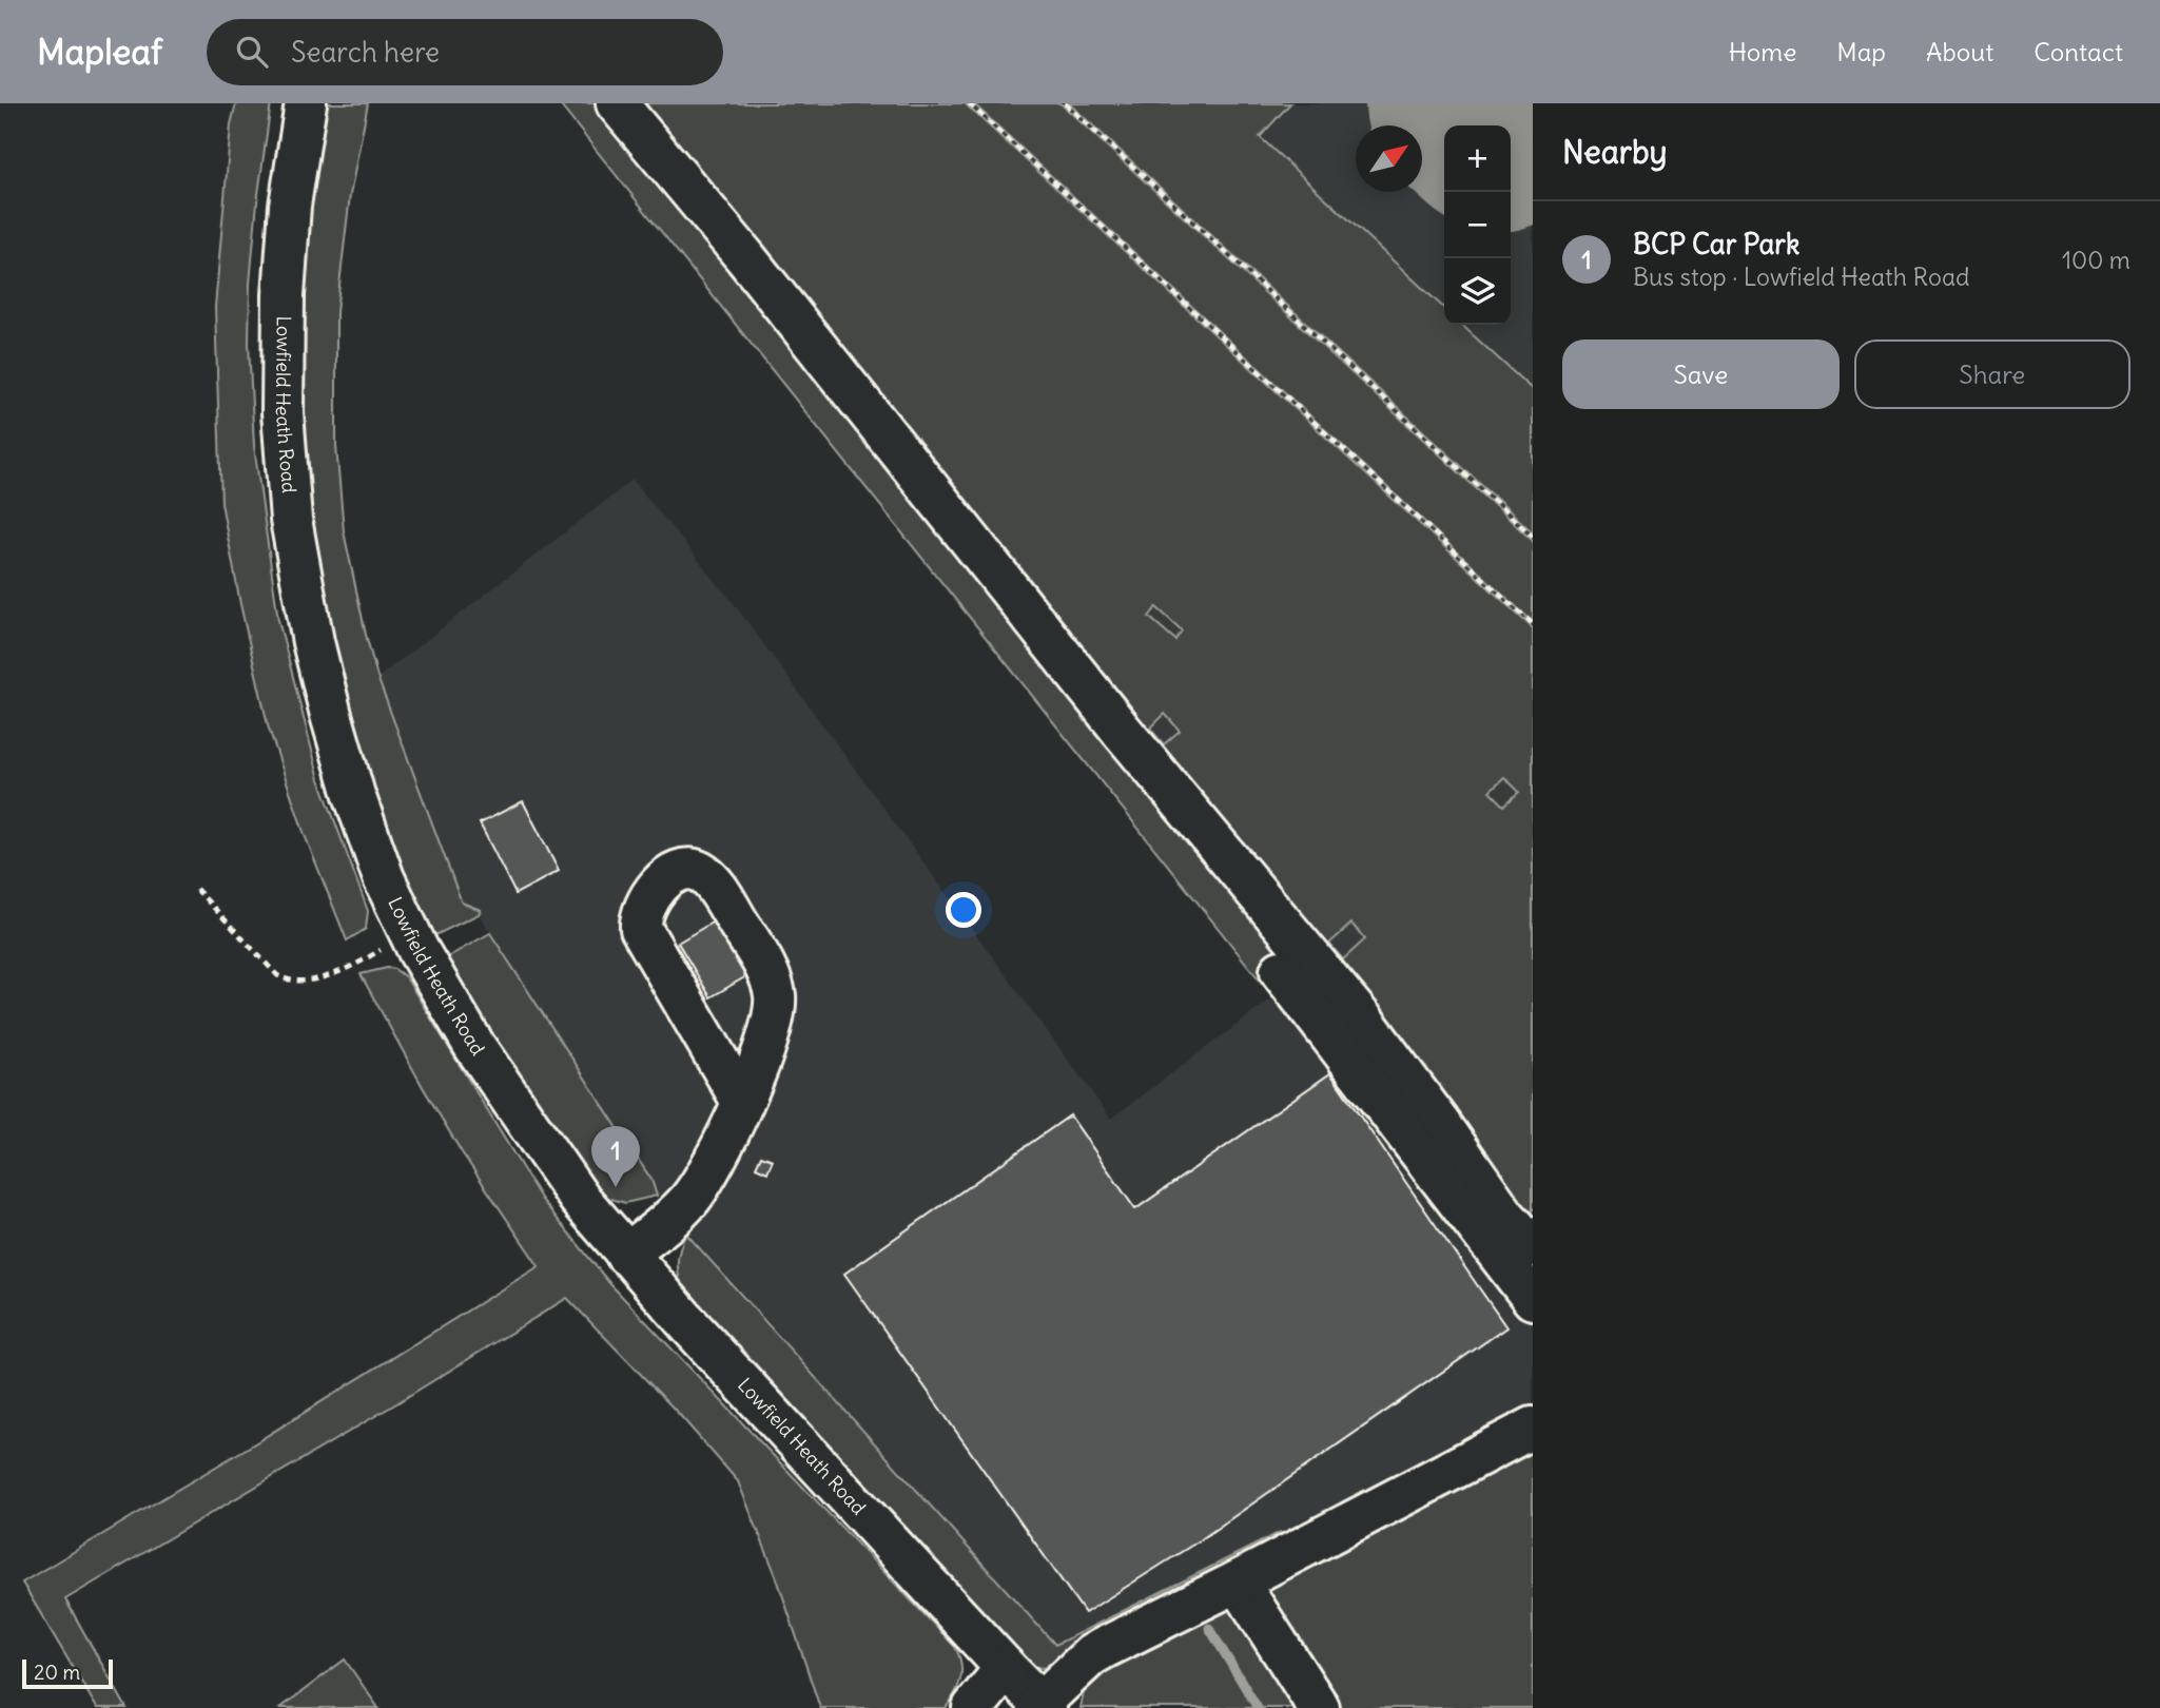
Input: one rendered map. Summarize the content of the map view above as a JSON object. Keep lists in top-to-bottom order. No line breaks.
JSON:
{"streets":{"street":["Lowfield Heath Road"]},"scale_bar":"20 m","north":"top right","page":{"header":"Mapleaf","search":"Search here","nav":["Home","Map","About","Contact"],"heading":"Nearby","map_buttons":["+","−"],"list":[{"mark":"1","name":"BCP Car Park","note":"Bus stop · Lowfield Heath Road","value":"100 m"}],"buttons":["Save","Share"],"pins":"1","scale":"20 m"}}
